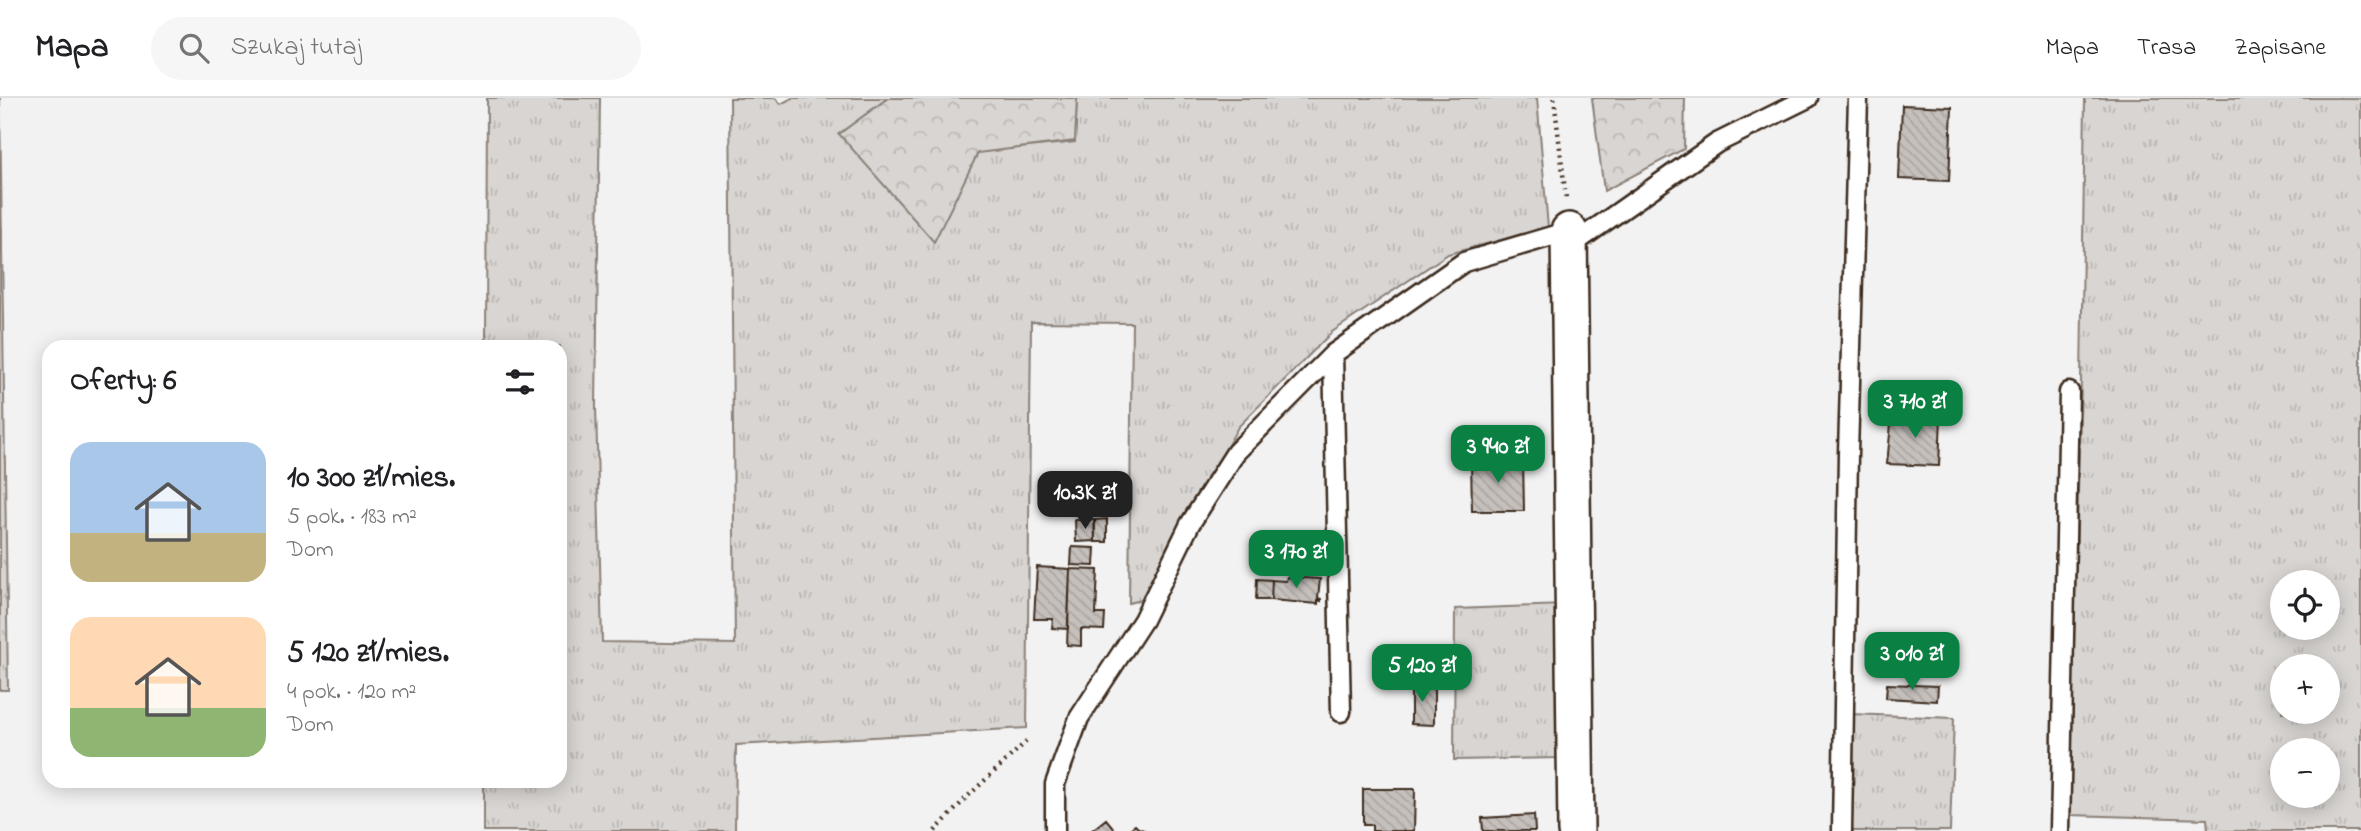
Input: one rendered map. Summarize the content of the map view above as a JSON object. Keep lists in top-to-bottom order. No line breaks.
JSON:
{"page":{"header":"Mapa","search":"Szukaj tutaj","nav":["Mapa","Trasa","Zapisane"],"heading":"Oferty: 6","price":["3 710 zł","3 940 zł","10.3K zł","3 170 zł","3 010 zł","5 120 zł"],"list":[{"name":"10 300 zł/mies.","note":"5 pok. · 183 m² · Dom"},{"name":"5 120 zł/mies.","note":"4 pok. · 120 m² · Dom"}],"map_buttons":["+","−"]}}
